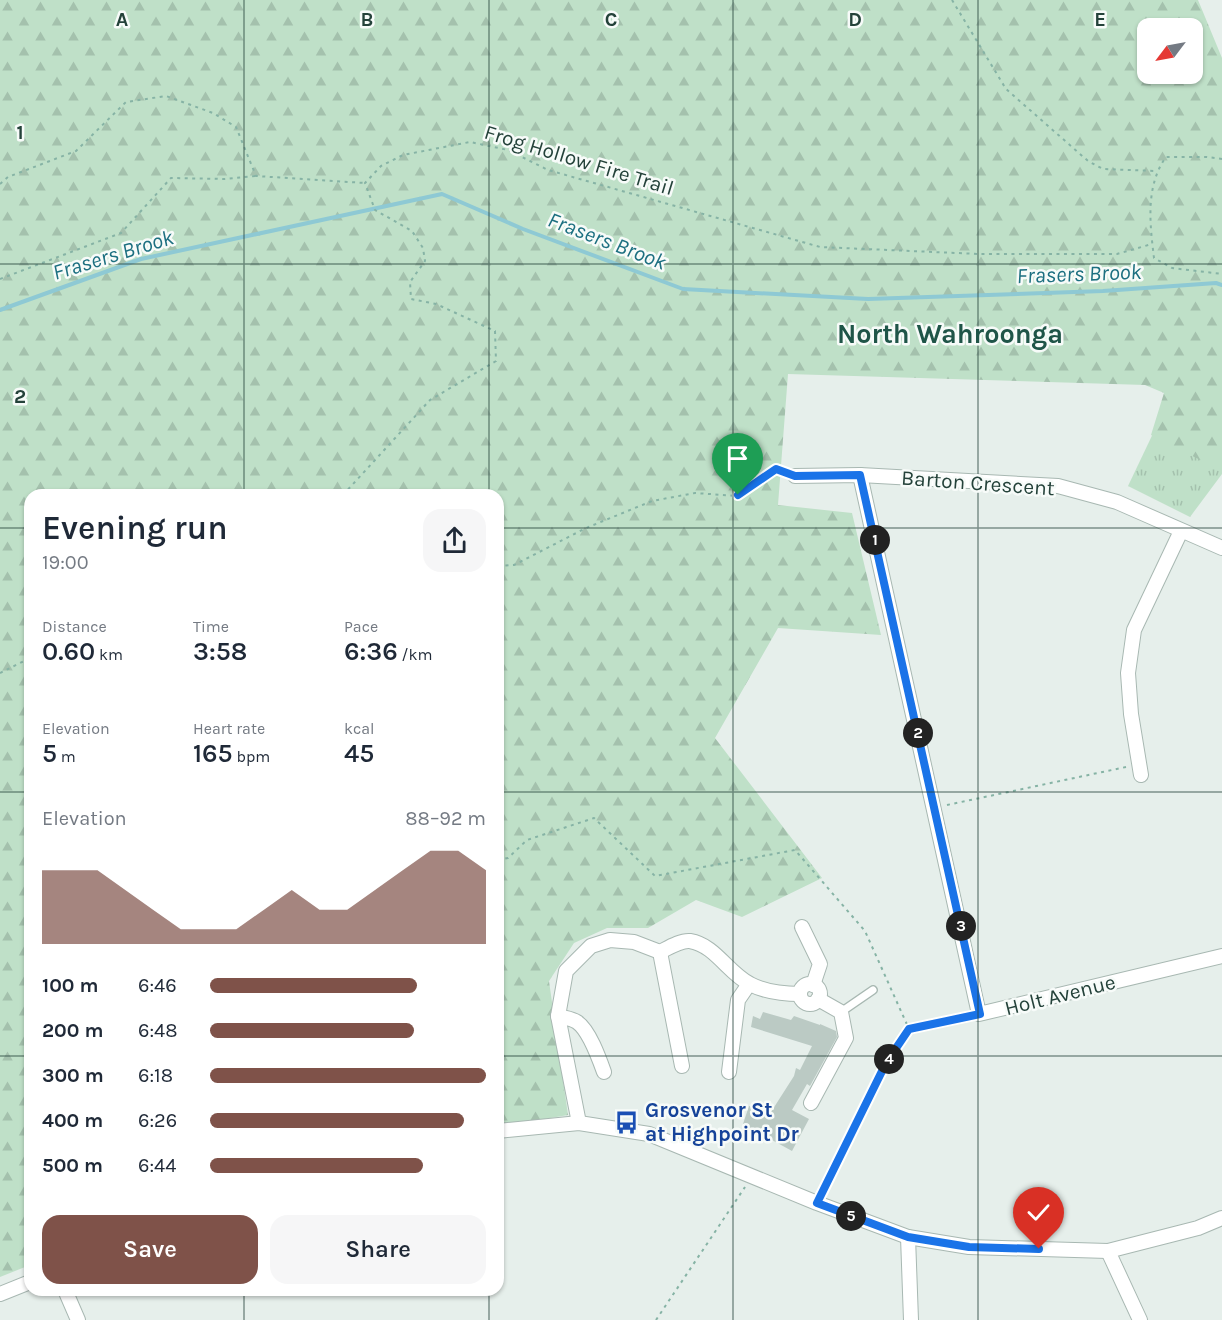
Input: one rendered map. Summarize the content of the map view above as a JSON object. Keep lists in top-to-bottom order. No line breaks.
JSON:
{"streets":{"street":["Barton Crescent","Holt Avenue"],"path":["Frog Hollow Fire Trail"]},"crossings":[["Barton Crescent","Holt Avenue"]],"districts":["North Wahroonga"],"water":["Frasers Brook"],"places":{"bus stop":["Grosvenor St at Highpoint Dr"]},"north":"bottom left","page":{"heading":["Evening run","19:00"],"pins":["1","2","3","4","5"],"stats":[["Distance","0.60 km"],["Time","3:58"],["Pace","6:36 /km"],["Elevation","5 m"],["Heart rate","165 bpm"],["kcal","45"]],"chart":["Elevation","88–92 m"],"list":[{"name":"100 m","note":"6:46"},{"name":"200 m","note":"6:48"},{"name":"300 m","note":"6:18"},{"name":"400 m","note":"6:26"},{"name":"500 m","note":"6:44"}],"buttons":["Save","Share"]},"grid":{"columns":["A","B","C","D","E"],"rows":["1","2"]}}
